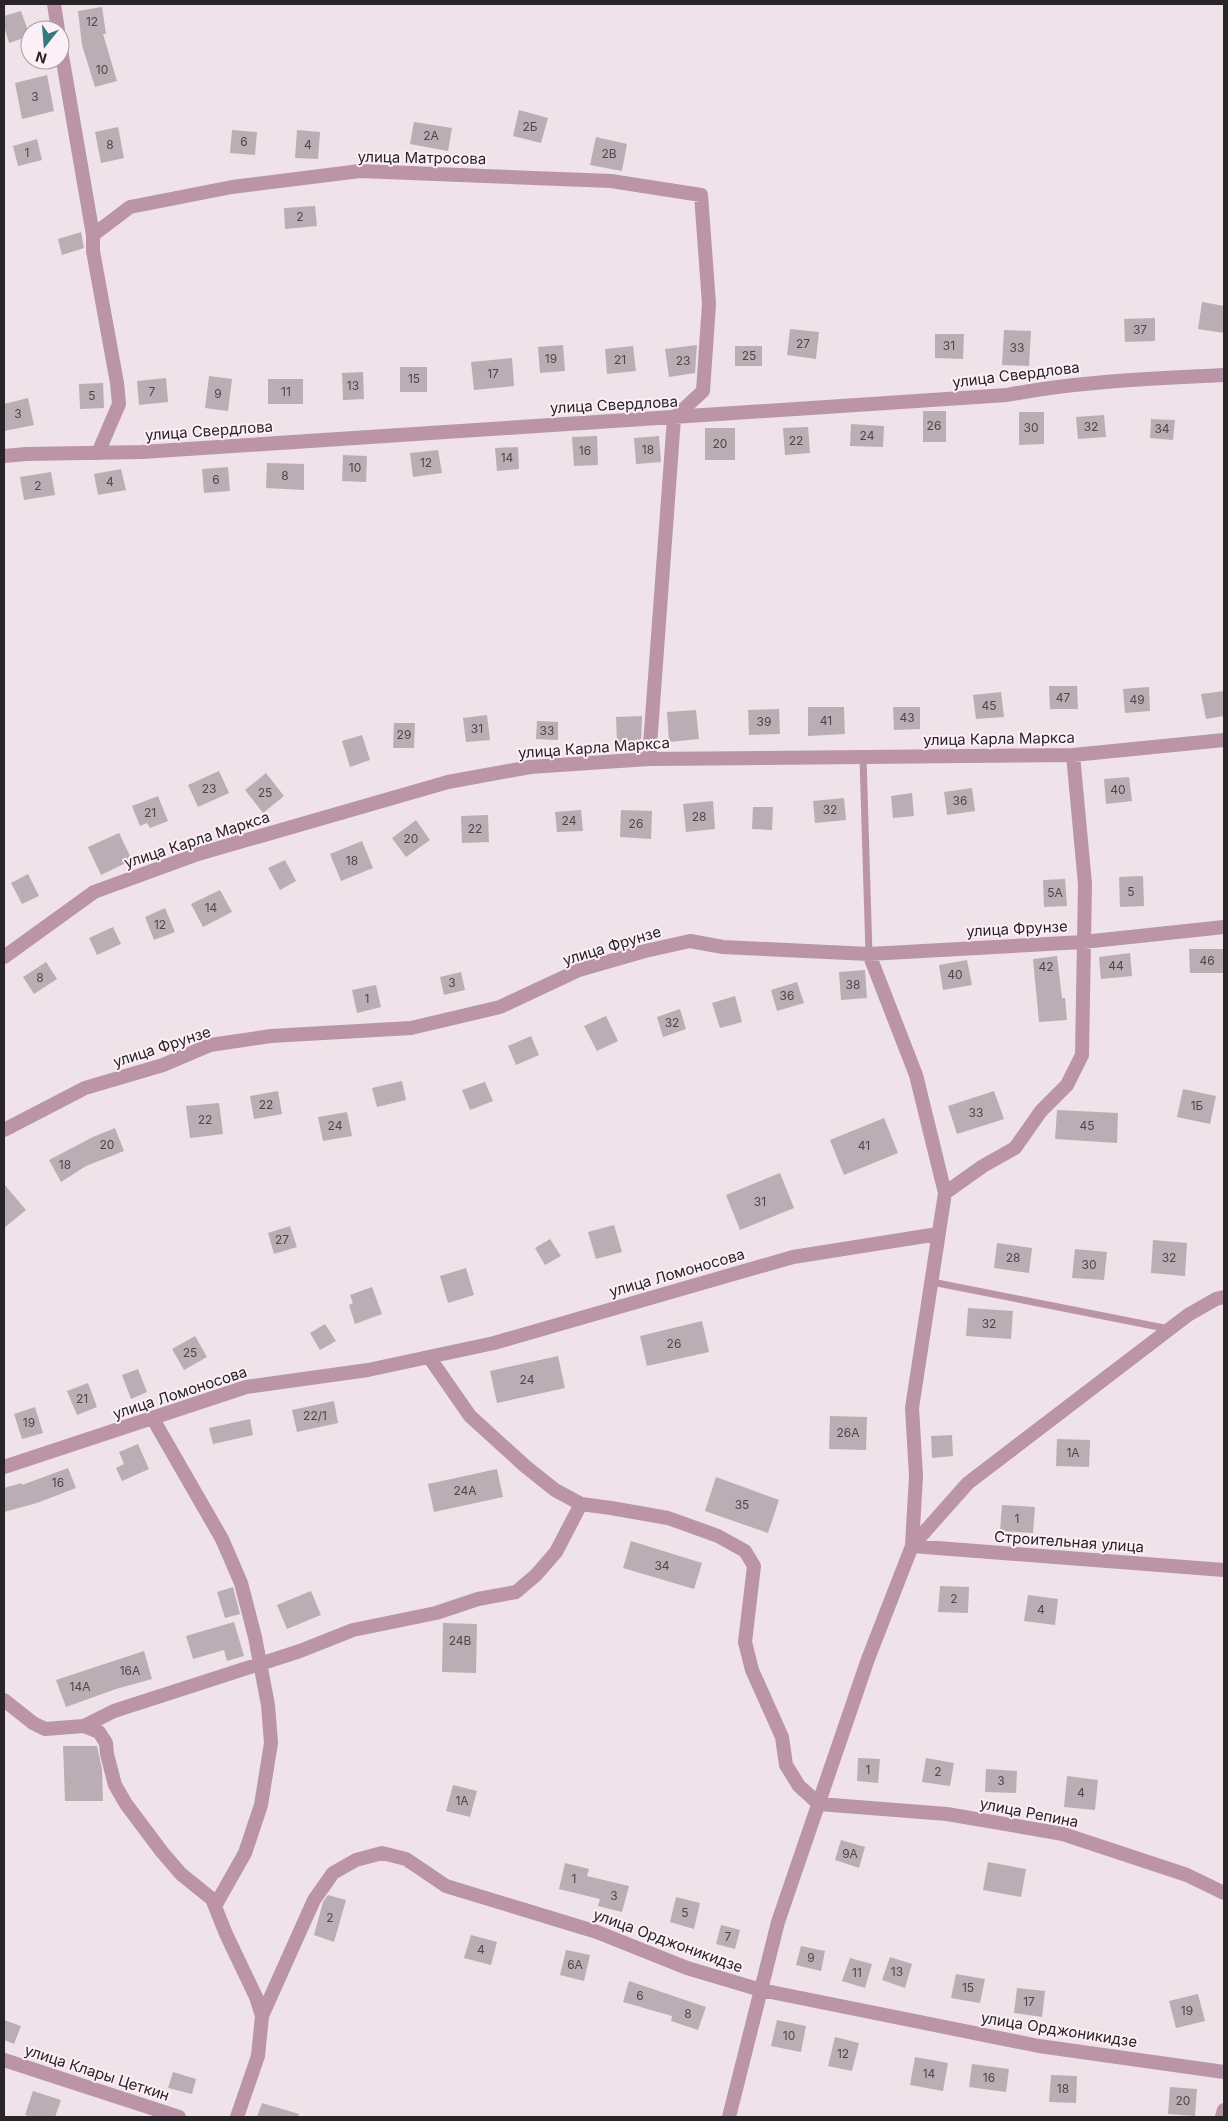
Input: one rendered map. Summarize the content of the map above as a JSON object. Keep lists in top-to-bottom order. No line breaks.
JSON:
{"streets":{"street":["улица Матросова","улица Свердлова","улица Карла Маркса","улица Фрунзе","улица Ломоносова","Строительная улица","улица Репина","улица Орджоникидзе","улица Клары Цеткин"]},"crossings":[["улица Матросова","улица Свердлова"]],"house_numbers":["12","10","3","2Б","2А","6","8","4","1","2В","2","37","27","31","33","25","19","21","23","17","15","13","7","11","9","5","3","26","32","30","34","24","22","20","18","16","14","12","10","8","6","4","2","47","49","45","43","41","39","31","33","29","23","40","25","36","32","21","28","24","26","22","20","18","5","5А","14","12","46","44","42","40","8","3","38","36","1","32","22","1Б","33","22","24","45","20","41","18","31","27","28","32","30","32","26","25","24","21","22/1","19","26А","1А","16","24А","35","1","34","2","4","24В","16А","14А","1","2","3","4","1А","9А","1","3","5","2","7","4","9","6А","13","11","15","6","17","19","8","10","12","14","16","18","20"],"north":"bottom"}
